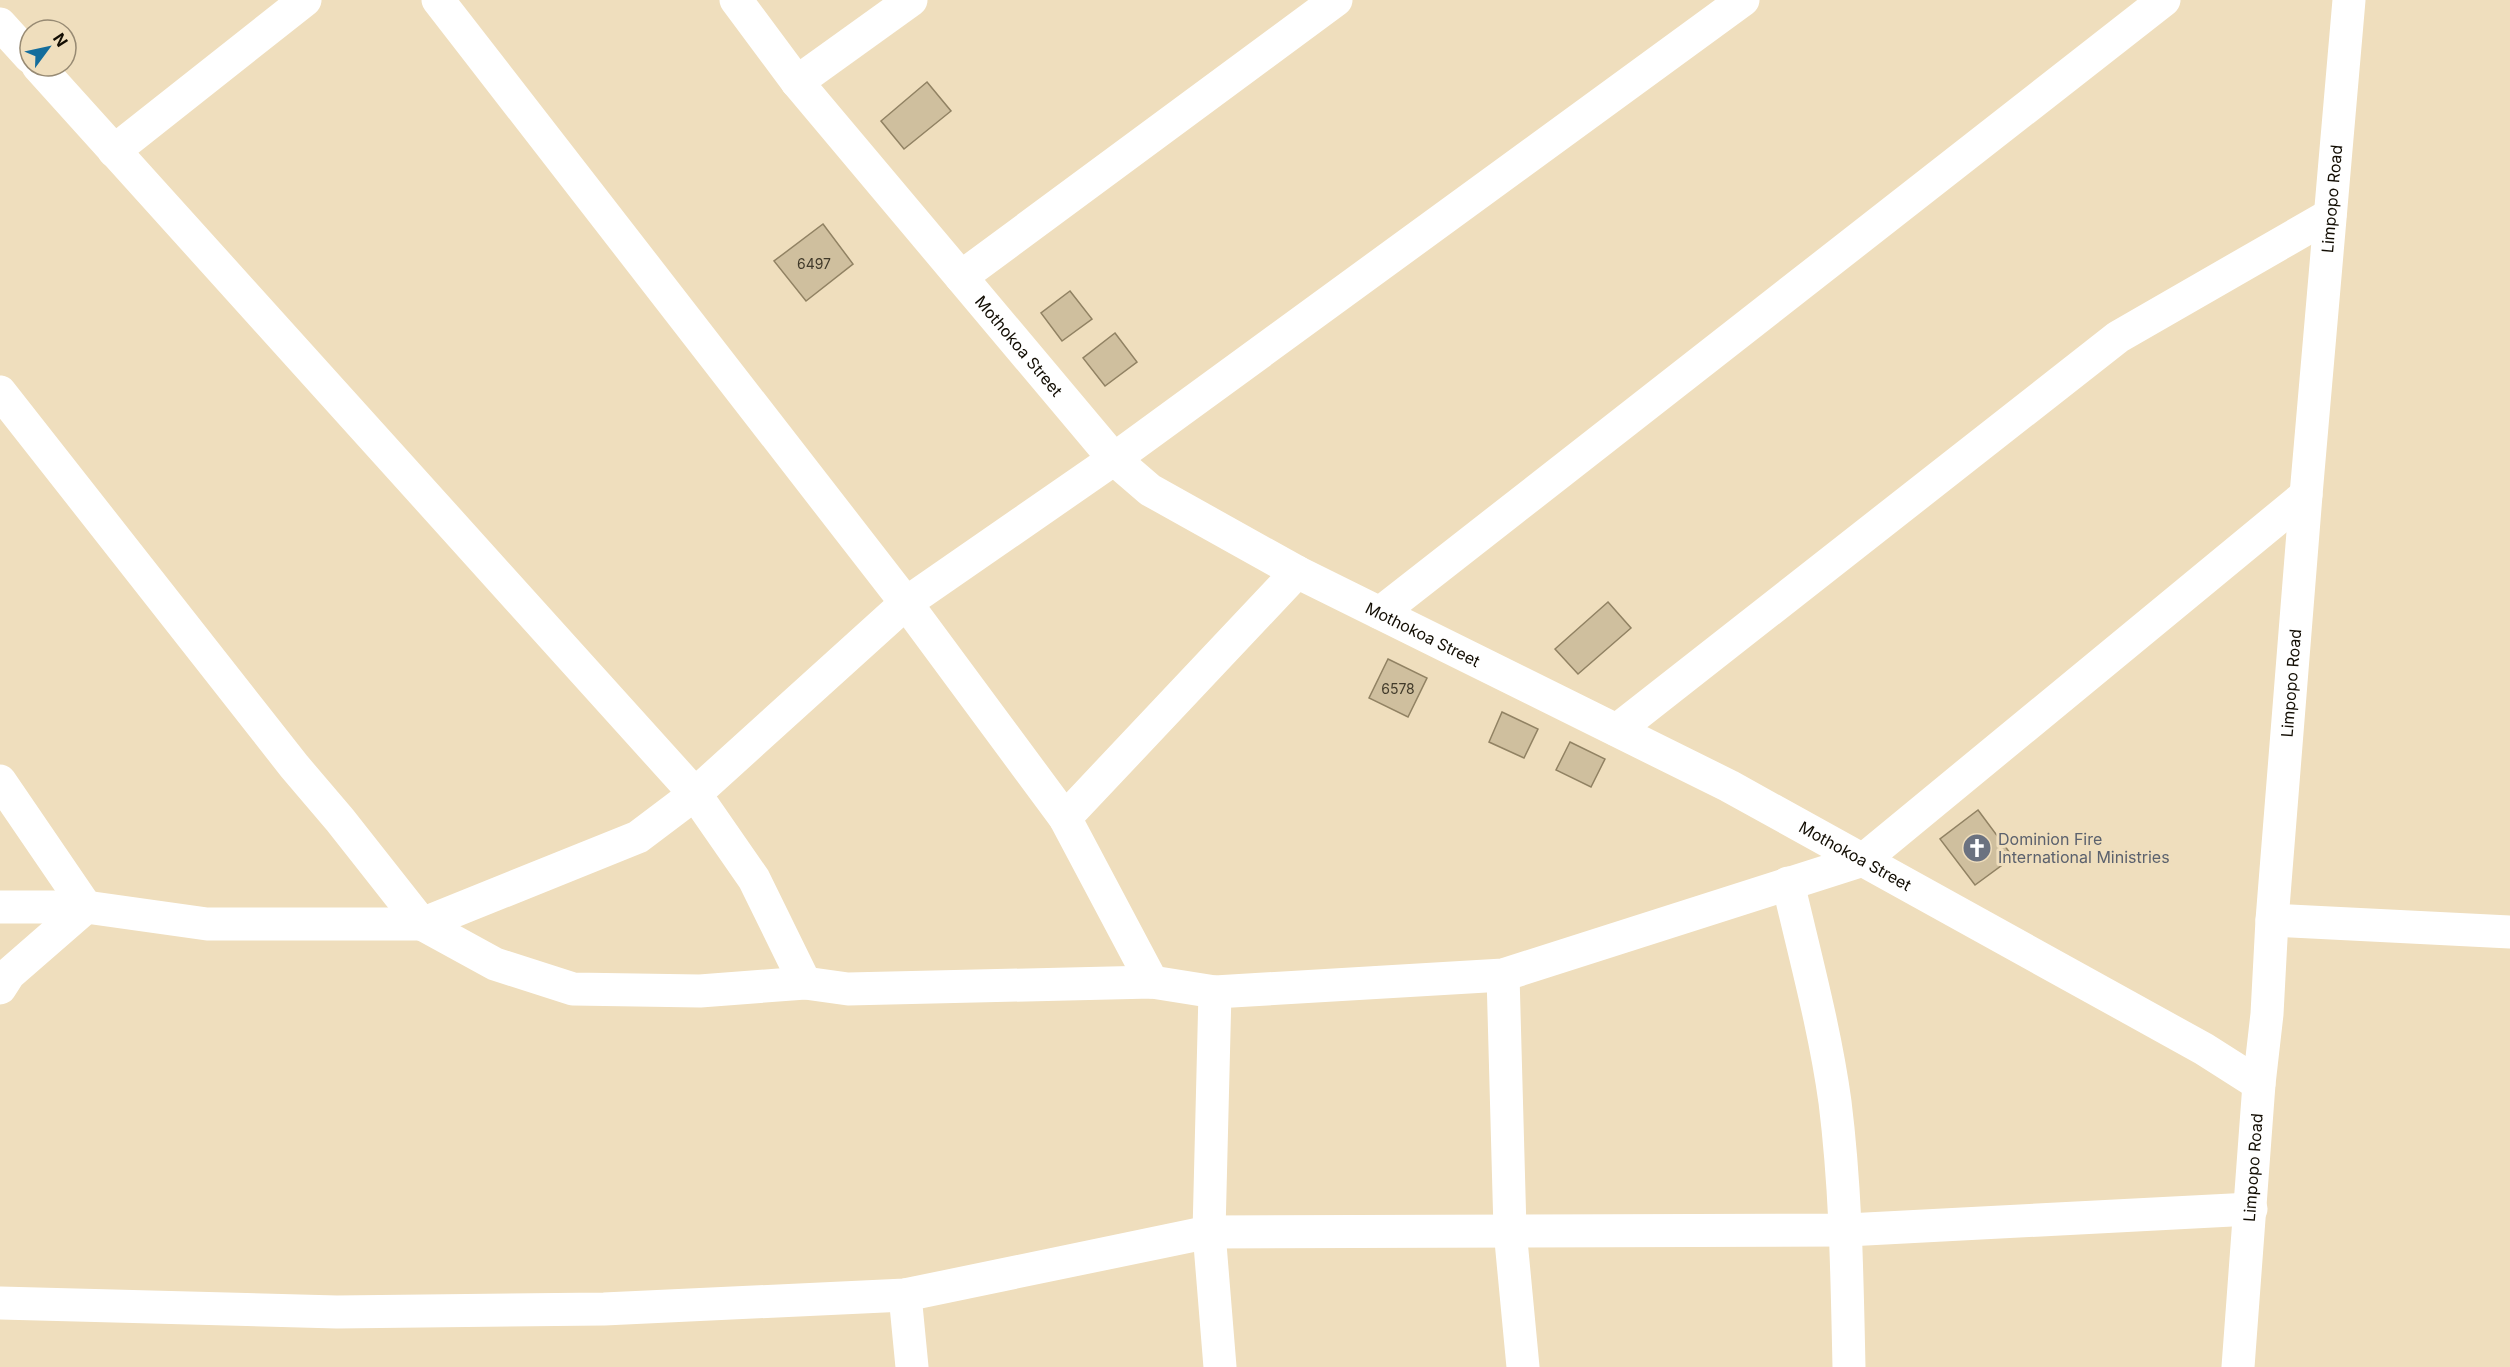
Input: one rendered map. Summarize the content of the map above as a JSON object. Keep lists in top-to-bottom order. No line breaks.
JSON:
{"streets":{"street":["Limpopo Road","Mothokoa Street"]},"crossings":[["Limpopo Road","Mothokoa Street"]],"places":{"church":["Dominion Fire International Ministries"]},"house_numbers":["6497","6578"],"north":"top right"}
